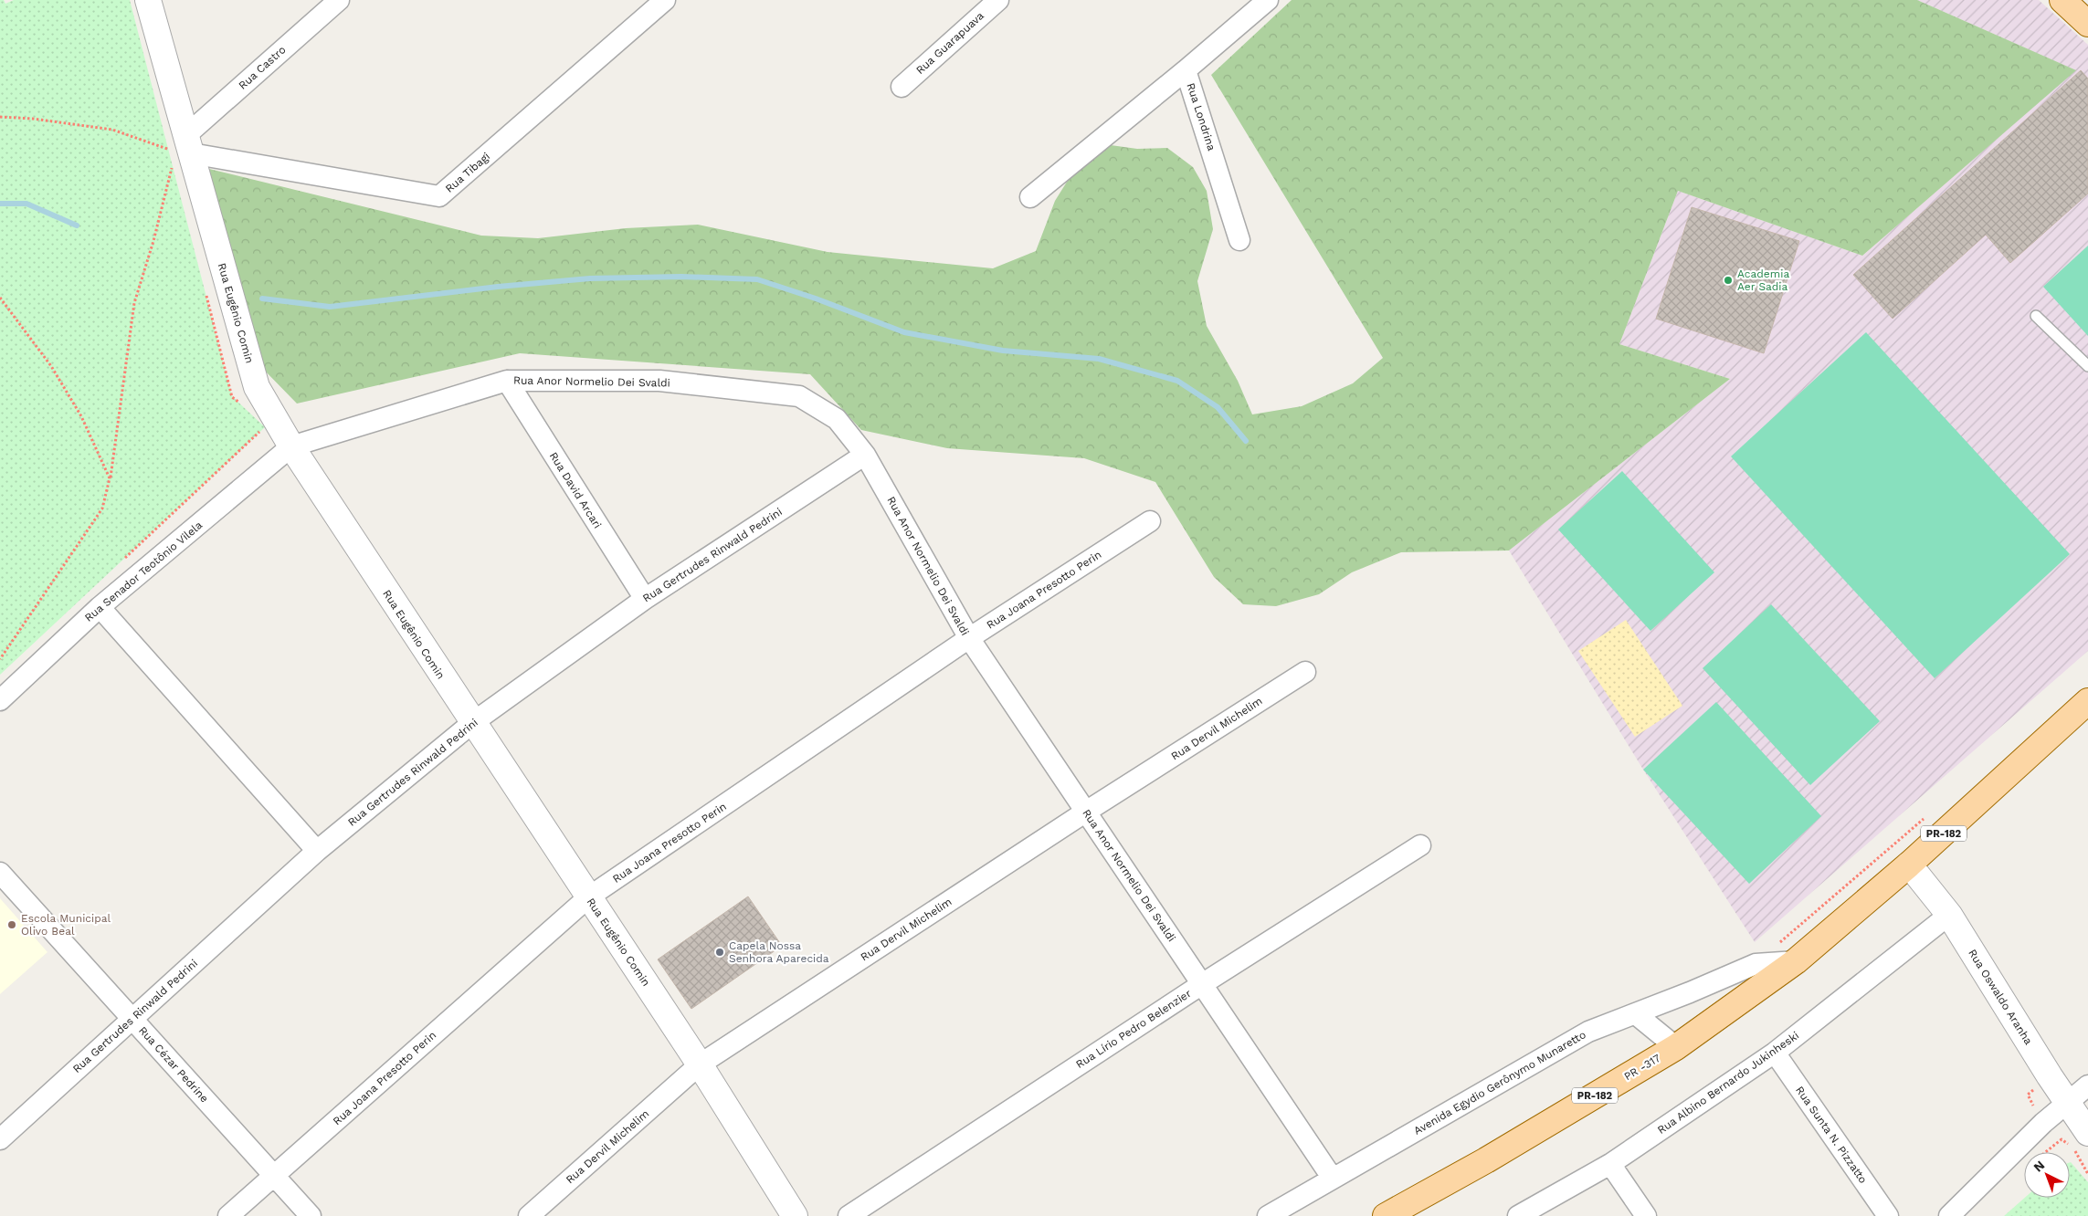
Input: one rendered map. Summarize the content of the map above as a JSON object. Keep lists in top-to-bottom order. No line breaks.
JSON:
{"streets":{"main road":["PR-182","PR -317"],"street":["Rua Guarapuava","Rua Castro","Rua Londrina","Rua Tibagi","Rua Eugênio Comin","Rua Anor Normelio Dei Svaldi","Rua David Arcari","Rua Gertrudes Rinwald Pedrini","Rua Senador Teotônio Vilela","Rua Joana Presotto Perin","Rua Dervil Michelim","Rua Oswaldo Aranha","Rua Lírio Pedro Belenzier","Rua Cézar Pedrine","Avenida Egydio Gerônymo Munaretto","Rua Albino Bernardo Jukinheski","Rua Sunta N. Pizzatto"]},"crossings":[["Rua Castro","Rua Tibagi"],["Rua Castro","Rua Eugênio Comin"],["Rua Tibagi","Rua Eugênio Comin"],["Rua Eugênio Comin","Rua Anor Normelio Dei Svaldi"],["Rua Eugênio Comin","Rua Gertrudes Rinwald Pedrini"],["Rua Eugênio Comin","Rua Senador Teotônio Vilela"],["Rua Eugênio Comin","Rua Joana Presotto Perin"],["Rua Eugênio Comin","Rua Dervil Michelim"],["Rua Anor Normelio Dei Svaldi","Rua David Arcari"],["Rua Anor Normelio Dei Svaldi","Rua Gertrudes Rinwald Pedrini"],["Rua Anor Normelio Dei Svaldi","Rua Senador Teotônio Vilela"],["Rua Anor Normelio Dei Svaldi","Rua Joana Presotto Perin"],["Rua Anor Normelio Dei Svaldi","Rua Dervil Michelim"],["Rua Anor Normelio Dei Svaldi","Rua Lírio Pedro Belenzier"],["Rua Anor Normelio Dei Svaldi","Avenida Egydio Gerônymo Munaretto"],["Rua David Arcari","Rua Gertrudes Rinwald Pedrini"],["Rua Gertrudes Rinwald Pedrini","Rua Cézar Pedrine"],["Rua Joana Presotto Perin","Rua Cézar Pedrine"],["PR-182","Rua Oswaldo Aranha"],["PR-182","PR -317"],["PR-182","Avenida Egydio Gerônymo Munaretto"],["Rua Oswaldo Aranha","Rua Albino Bernardo Jukinheski"],["PR -317","Avenida Egydio Gerônymo Munaretto"],["Rua Albino Bernardo Jukinheski","Rua Sunta N. Pizzatto"]],"places":["Academia Aer Sadia","Escola Municipal Olivo Beal","Capela Nossa Senhora Aparecida"],"north":"top left"}
